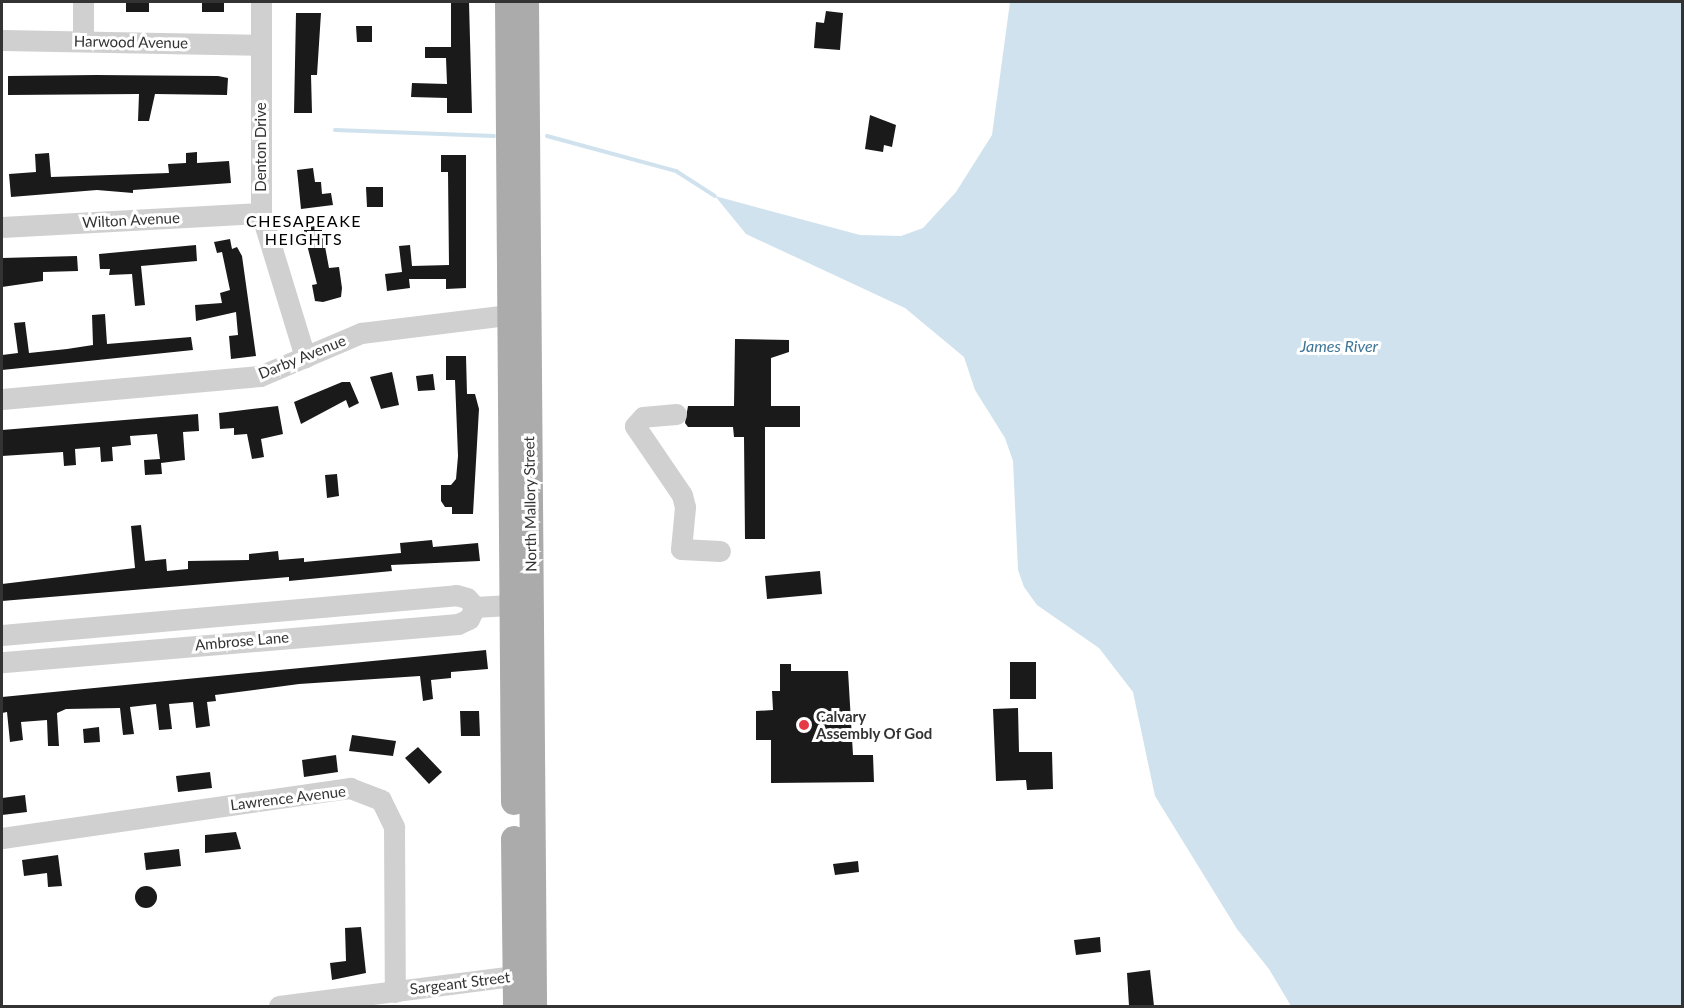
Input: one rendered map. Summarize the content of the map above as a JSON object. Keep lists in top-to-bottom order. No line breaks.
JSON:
{"streets":{"main road":["North Mallory Street"],"street":["Harwood Avenue","Denton Drive","Wilton Avenue","Darby Avenue","Ambrose Lane","Lawrence Avenue","Sargeant Street"]},"crossings":[["Harwood Avenue","Denton Drive"],["Denton Drive","Wilton Avenue"],["Denton Drive","Darby Avenue"],["Darby Avenue","North Mallory Street"],["North Mallory Street","Ambrose Lane"],["North Mallory Street","Sargeant Street"],["Lawrence Avenue","Sargeant Street"]],"districts":["CHESAPEAKE HEIGHTS"],"water":["James River"],"places":["Calvary Assembly Of God"]}
